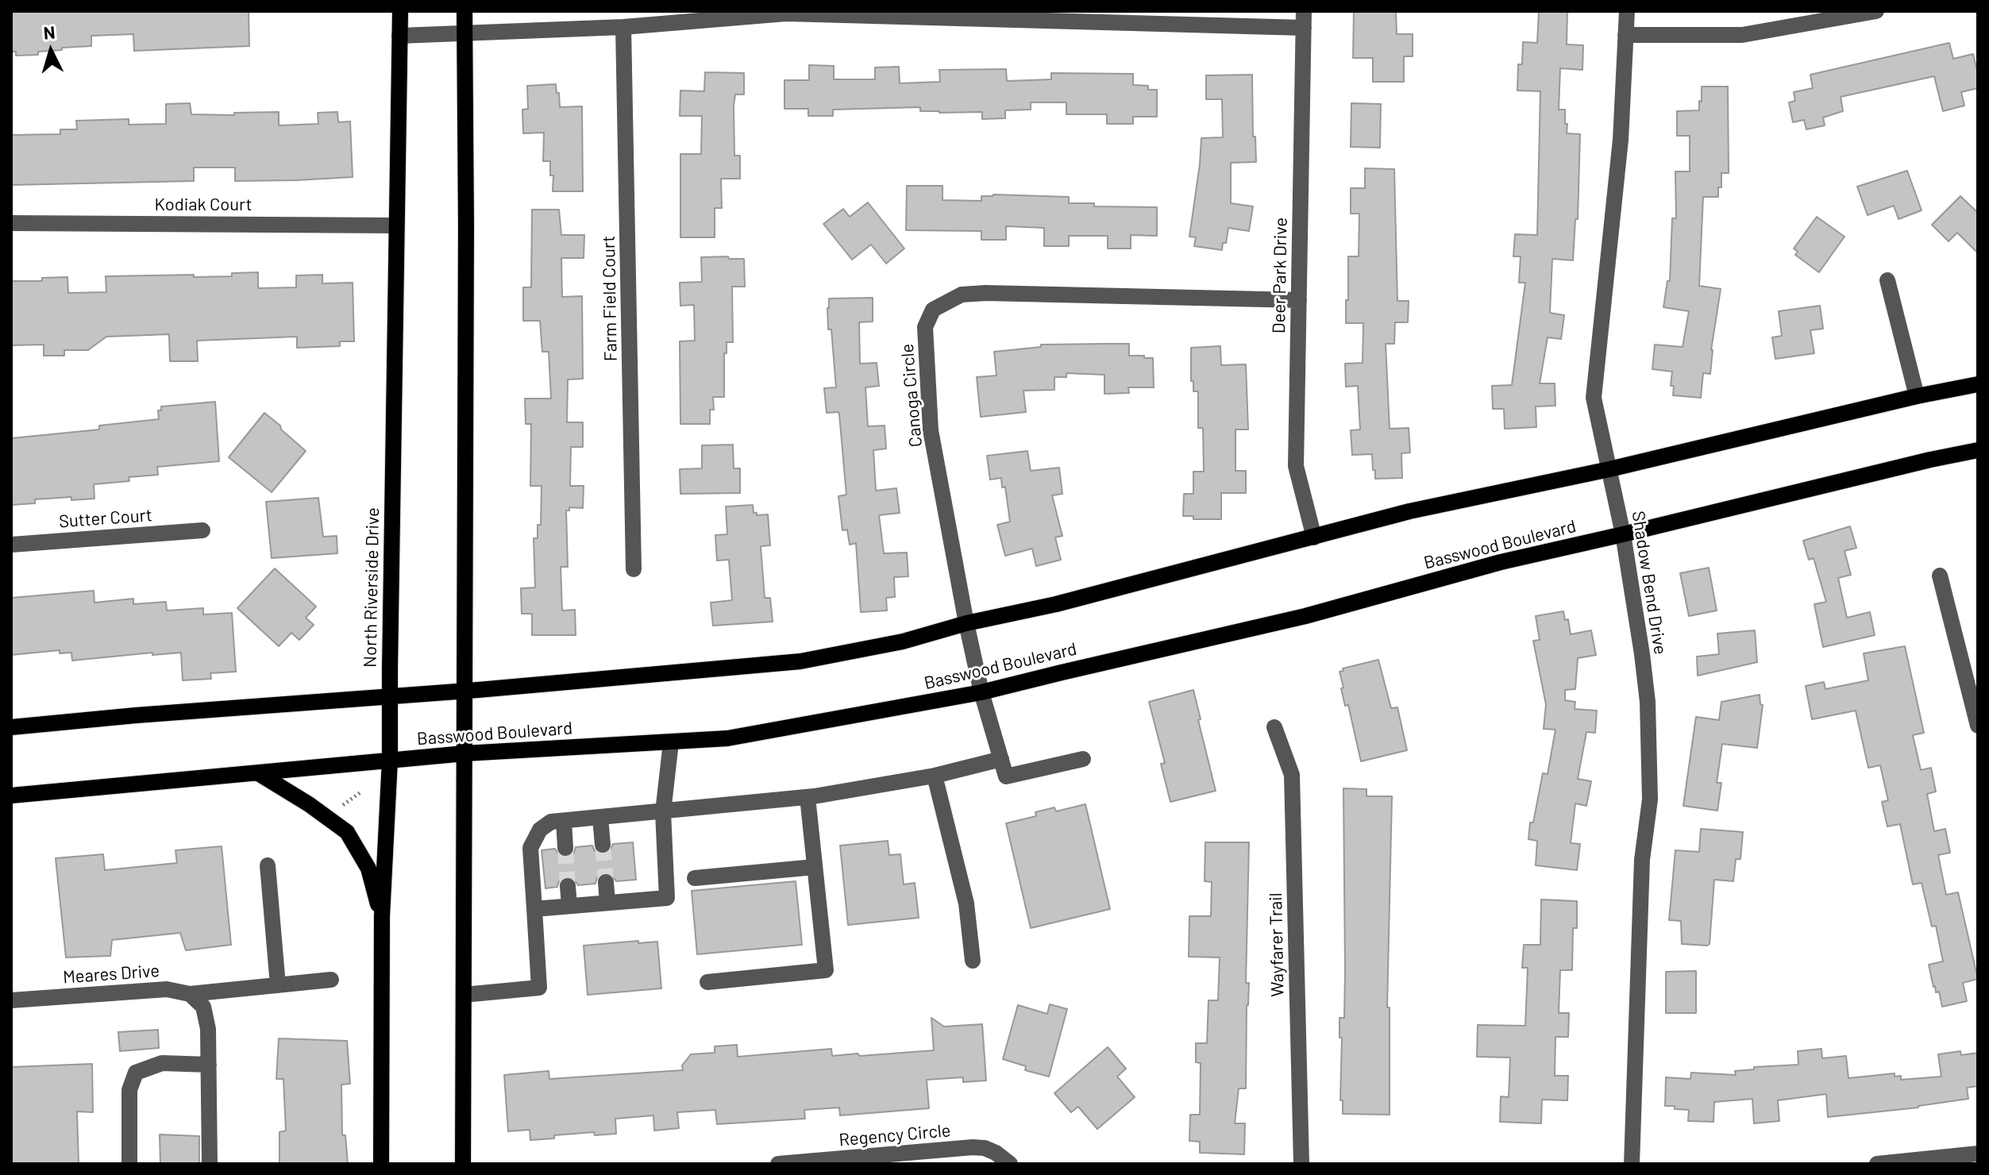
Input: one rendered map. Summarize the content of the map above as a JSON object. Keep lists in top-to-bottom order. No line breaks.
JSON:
{"streets":{"main road":["Basswood Boulevard","North Riverside Drive"],"street":["Kodiak Court","Deer Park Drive","Farm Field Court","Canoga Circle","Sutter Court","Shadow Bend Drive","Wayfarer Trail","Meares Drive","Regency Circle"]},"crossings":[["Kodiak Court","North Riverside Drive"],["Deer Park Drive","Canoga Circle"],["Canoga Circle","Basswood Boulevard"],["Basswood Boulevard","Shadow Bend Drive"],["Basswood Boulevard","North Riverside Drive"]],"north":"top"}
